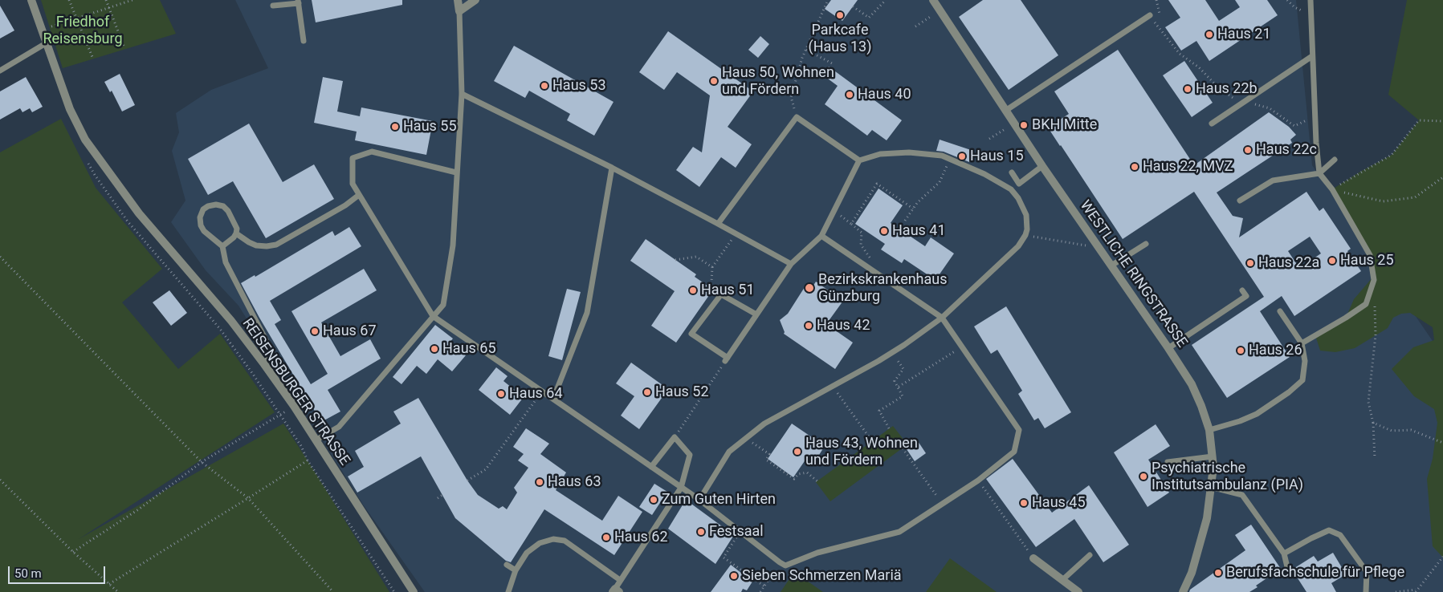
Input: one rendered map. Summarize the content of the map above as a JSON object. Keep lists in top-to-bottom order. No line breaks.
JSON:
{"streets":{"street":["WESTLICHE RINGSTRASSE","REISENSBURGER STRASSE"]},"parks":["Friedhof Reisensburg"],"places":["Parkcafe (Haus 13)","Haus 21","Haus 50, Wohnen und Fördern","Haus 53","Haus 22b","Haus 40","BKH Mitte","Haus 55","Haus 22c","Haus 15","Haus 22, MVZ","Haus 41","Haus 25","Haus 22a","Bezirkskrankenhaus Günzburg","Haus 51","Haus 42","Haus 67","Haus 65","Haus 26","Haus 52","Haus 64","Haus 43, Wohnen und Fördern","Psychiatrische Institutsambulanz (PIA)","Haus 63","Zum Guten Hirten","Haus 45","Festsaal","Haus 62","Berufsfachschule für Pflege","Sieben Schmerzen Mariä"],"scale_bar":"50 m"}
